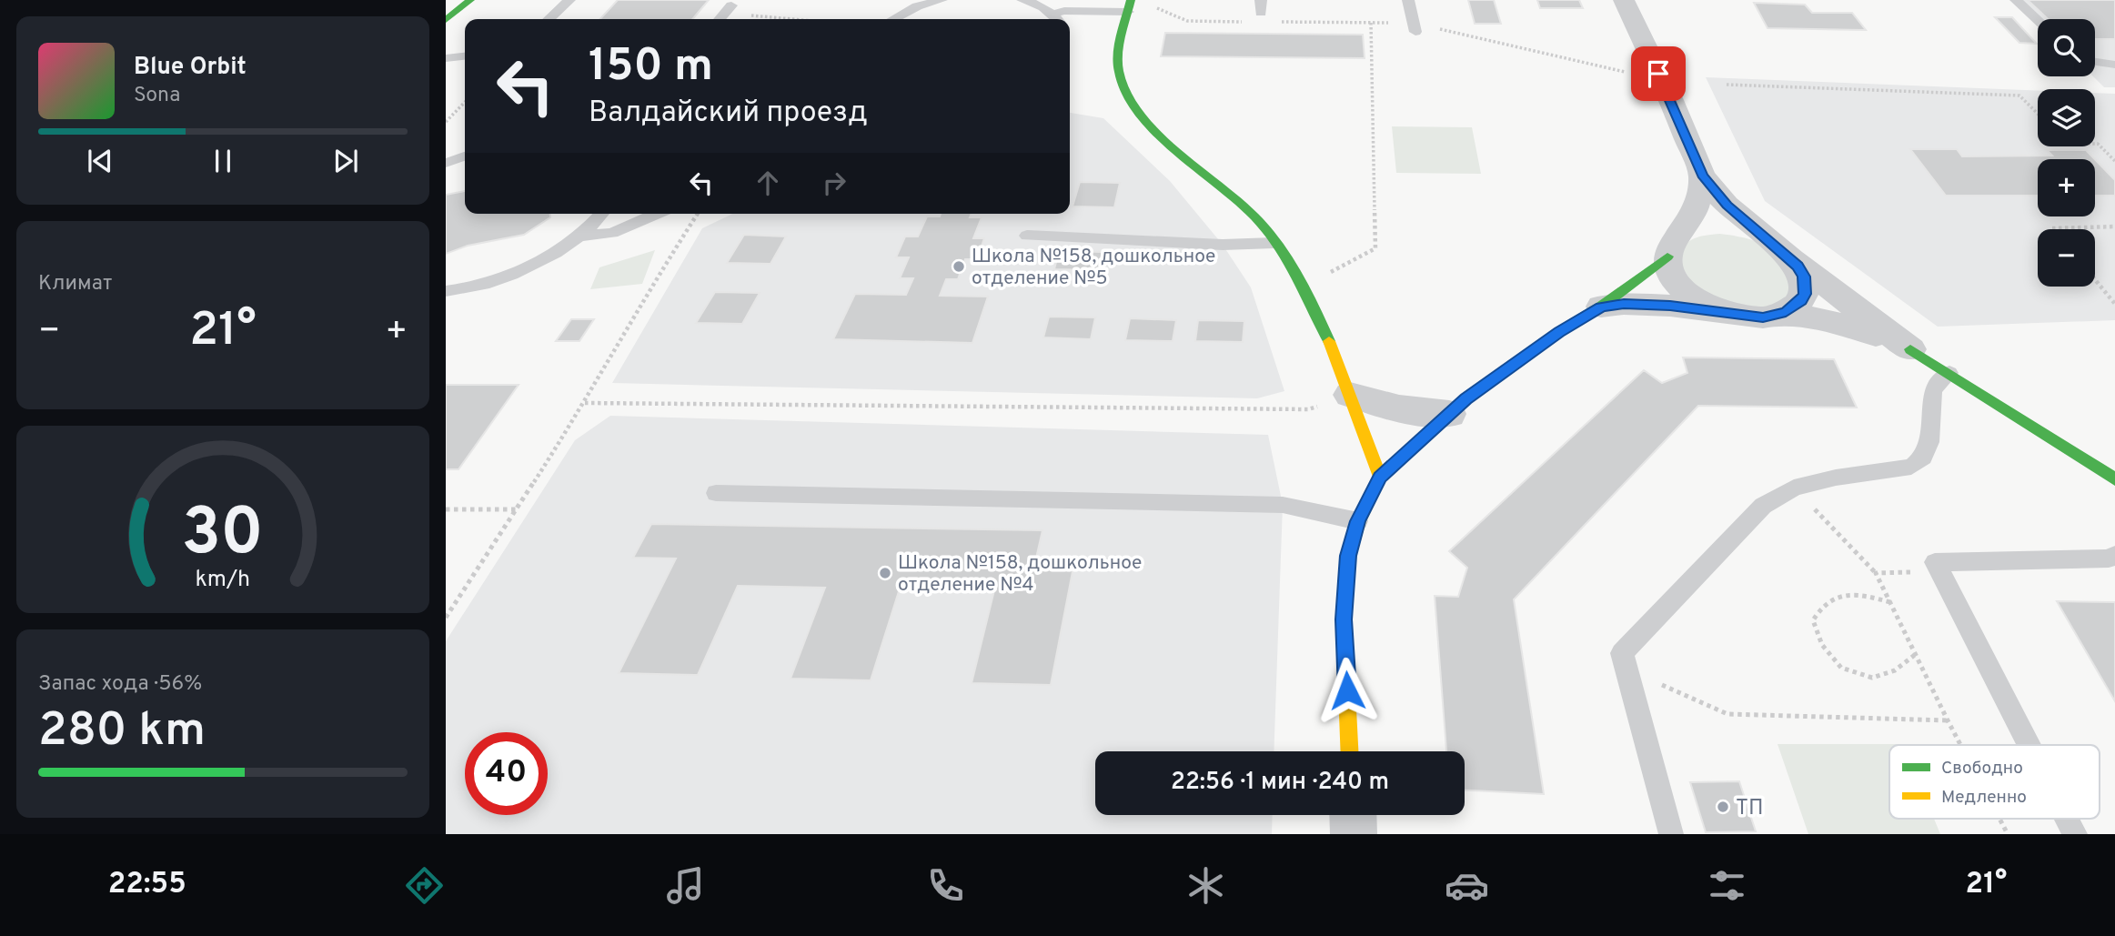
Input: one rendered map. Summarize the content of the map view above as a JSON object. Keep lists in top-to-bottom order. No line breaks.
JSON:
{"places":["Школа №158, дошкольное отделение №5","Школа №158, дошкольное отделение №4","ТП"],"legend":["Свободно","Медленно"],"page":{"map_buttons":["+","−"],"turn":["150 m","Валдайский проезд"],"song":["Blue Orbit","Sona"],"tile":["Климат",["Запас хода · 56%","280 km"]],"heat":["−","21°","+"],"limit":"40","trip":"22:56 · 1 мин · 240 m","tabs":["22:55","21°"],"gauge":["30","km/h"]}}
